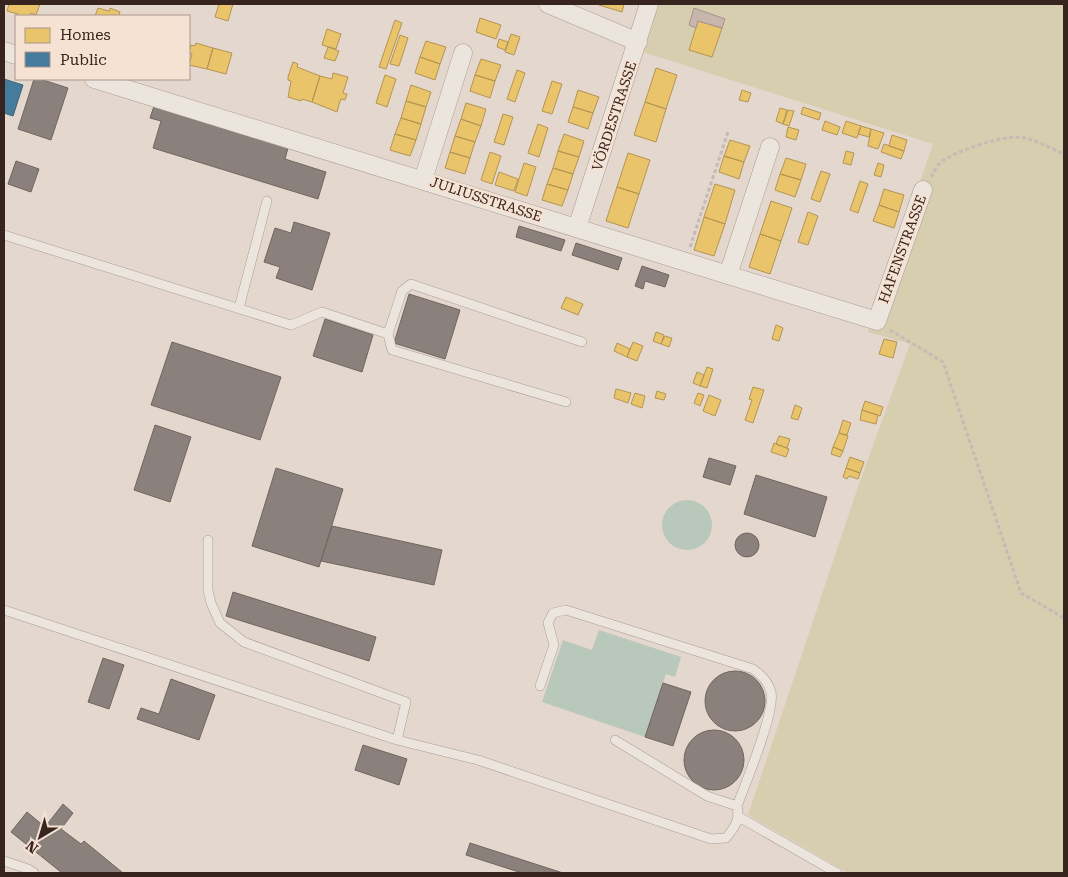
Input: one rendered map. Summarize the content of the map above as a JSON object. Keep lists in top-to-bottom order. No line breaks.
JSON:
{"streets":{"street":["VÖRDESTRASSE","JULIUSSTRASSE","HAFENSTRASSE"]},"crossings":[["VÖRDESTRASSE","JULIUSSTRASSE"],["JULIUSSTRASSE","HAFENSTRASSE"]],"legend":["Homes","Public"],"north":"bottom left"}
